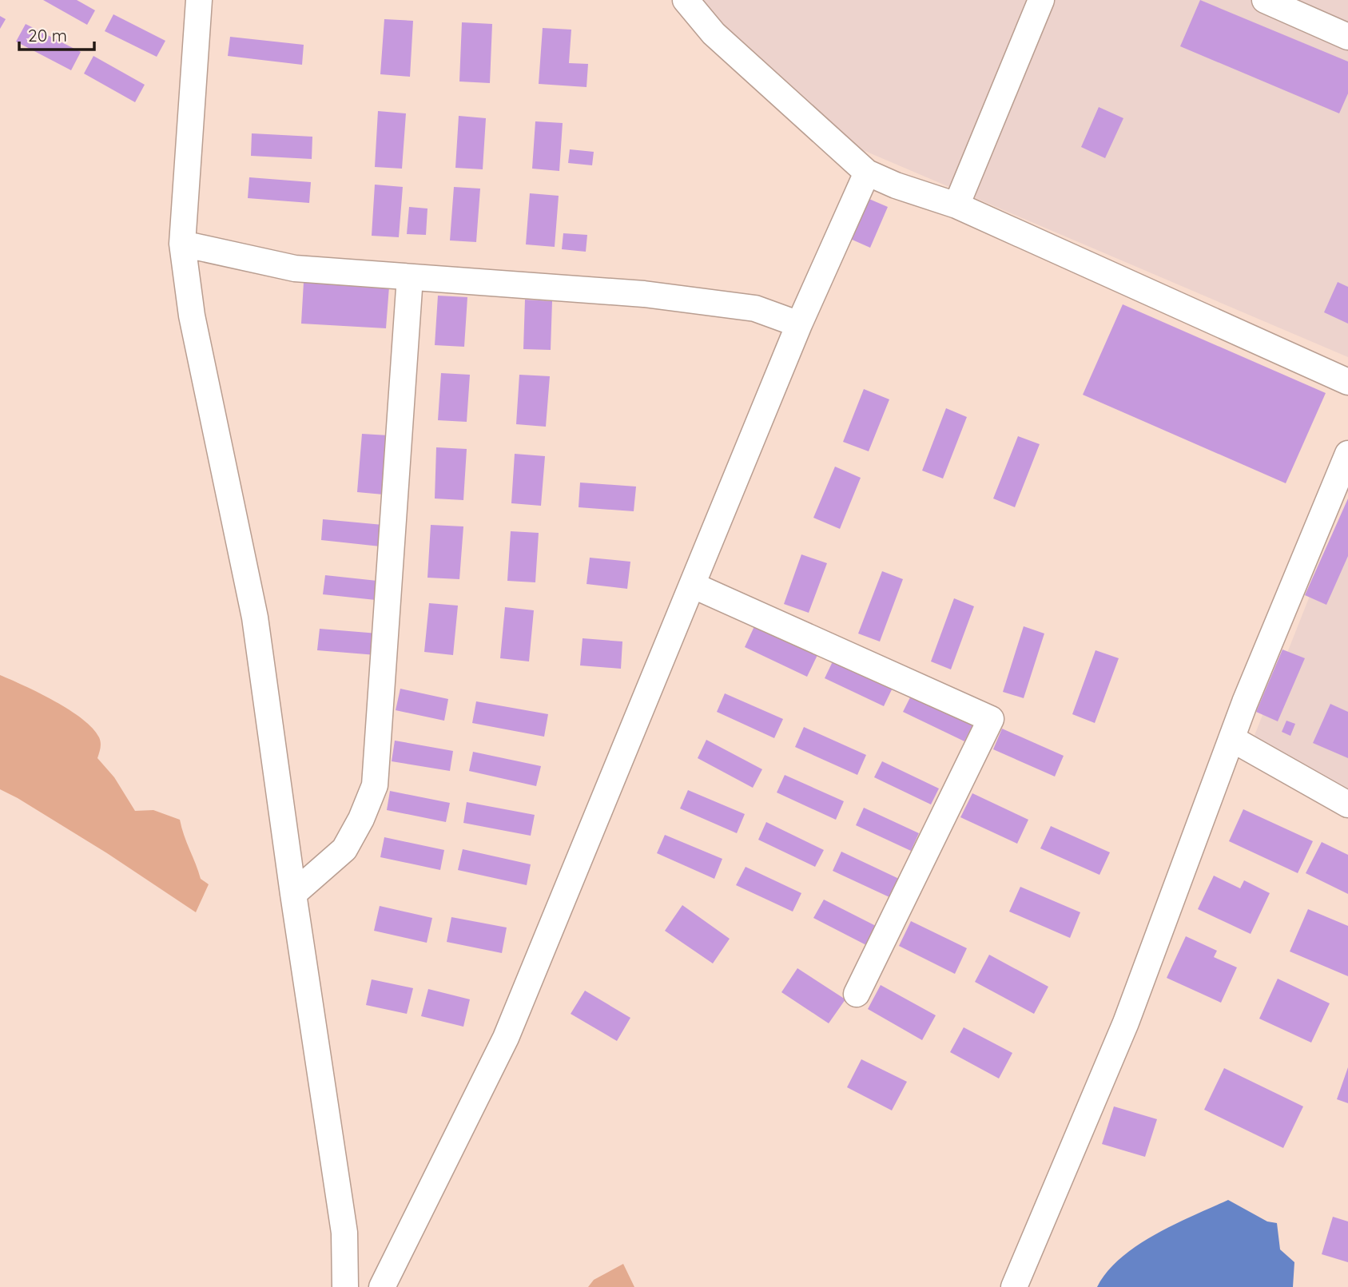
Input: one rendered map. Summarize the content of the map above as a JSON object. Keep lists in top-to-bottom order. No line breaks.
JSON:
{"scale_bar":"20 m"}
